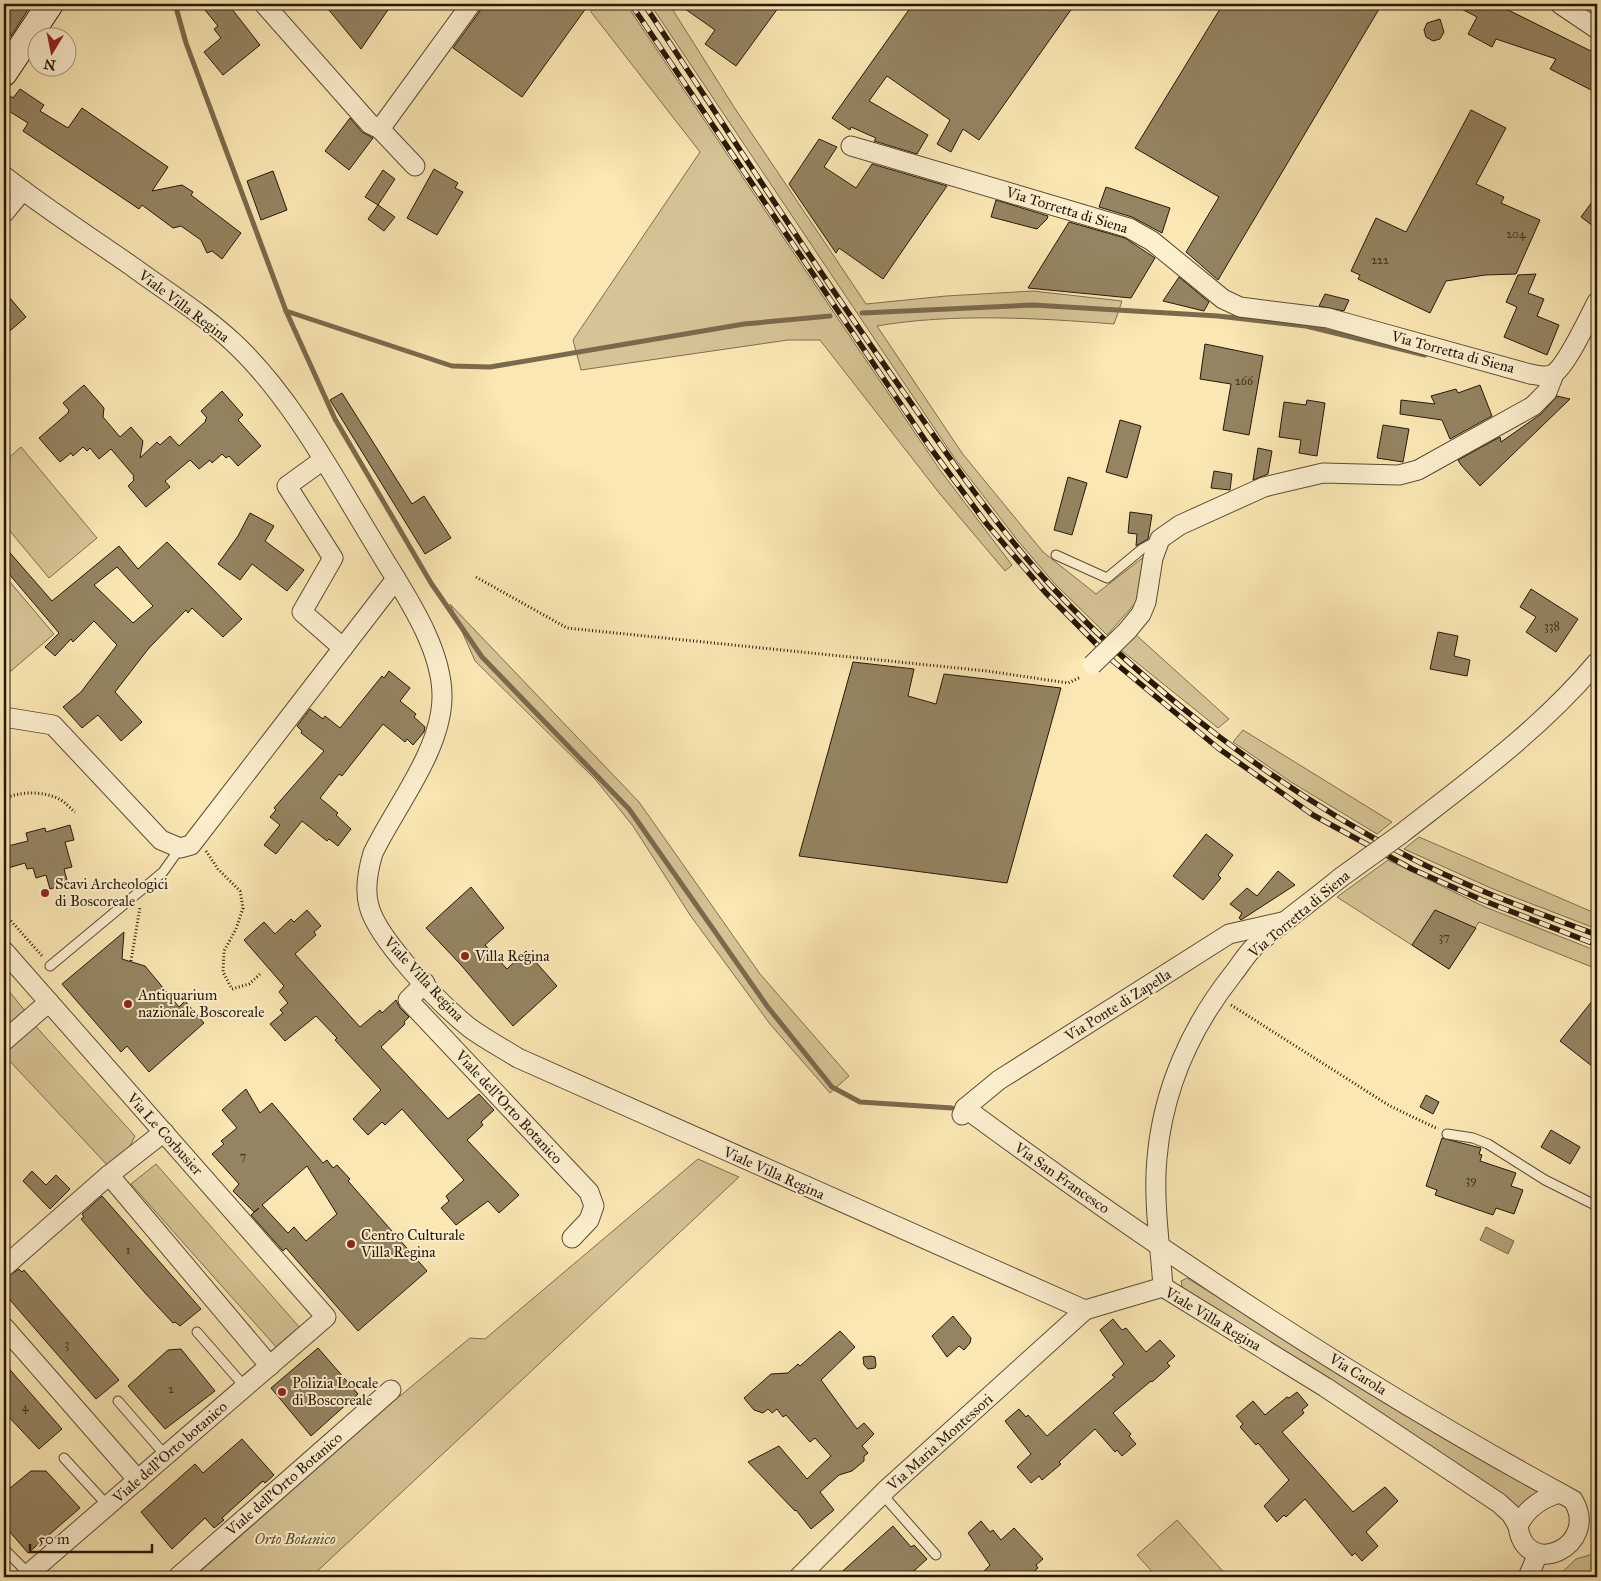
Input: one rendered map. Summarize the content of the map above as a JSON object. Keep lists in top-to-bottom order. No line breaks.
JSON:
{"streets":{"street":["Via Torretta di Siena","Viale Villa Regina","Via Ponte di Zapella","Viale dell'Orto Botanico","Via Le Corbusier","Via San Francesco","Via Carola","Via Maria Montessori","Viale dell'Orto botanico"]},"crossings":[["Via Torretta di Siena","Viale Villa Regina"],["Via Torretta di Siena","Via Ponte di Zapella"],["Via Torretta di Siena","Via San Francesco"],["Via Torretta di Siena","Via Carola"],["Viale Villa Regina","Viale dell'Orto Botanico"],["Viale Villa Regina","Via Carola"],["Viale Villa Regina","Via Maria Montessori"],["Via Ponte di Zapella","Via San Francesco"],["Via Le Corbusier","Viale dell'Orto botanico"],["Via San Francesco","Via Carola"]],"parks":["Orto Botanico"],"places":["Scavi Archeologici di Boscoreale","Villa Regina","Antiquarium nazionale Boscoreale","Centro Culturale Villa Regina","Polizia Locale di Boscoreale"],"house_numbers":["204","222","266","338","37","7","39","1","3","2","4"],"scale_bar":"50 m","north":"bottom"}
